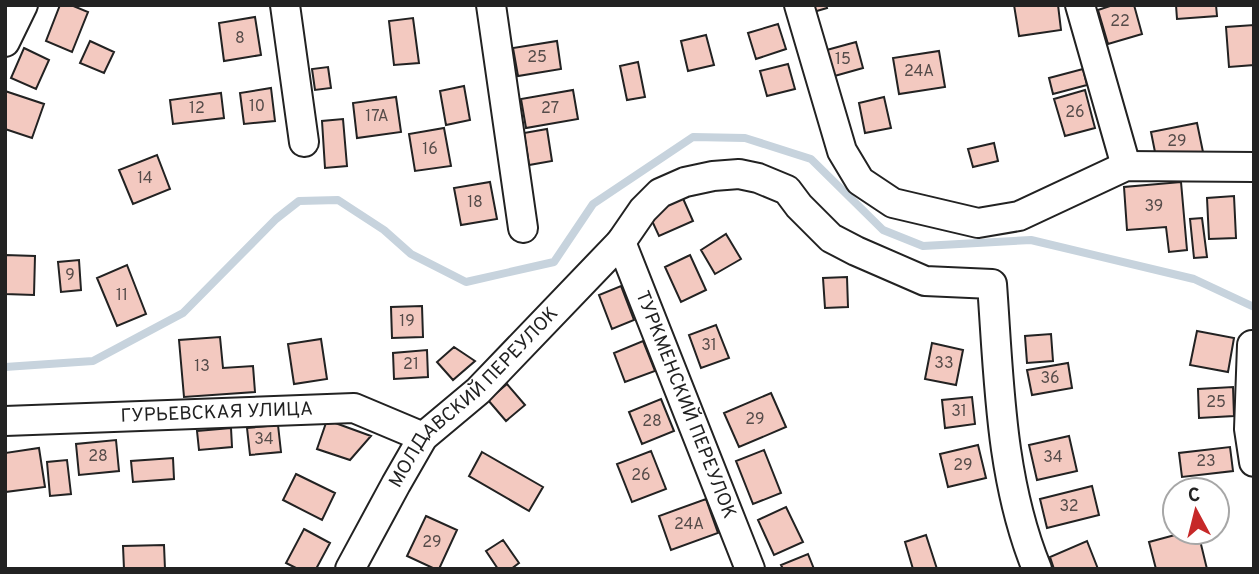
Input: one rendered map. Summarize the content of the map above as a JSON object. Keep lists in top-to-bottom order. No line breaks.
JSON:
{"streets":{"street":["МОЛДАВСКИЙ ПЕРЕУЛОК","ТУРКМЕНСКИЙ ПЕРЕУЛОК","ГУРЬЕВСКАЯ УЛИЦА"]},"crossings":[["МОЛДАВСКИЙ ПЕРЕУЛОК","ТУРКМЕНСКИЙ ПЕРЕУЛОК"],["МОЛДАВСКИЙ ПЕРЕУЛОК","ГУРЬЕВСКАЯ УЛИЦА"]],"house_numbers":["22","8","25","15","24А","10","12","27","26","17А","29","16","14","18","39","9","11","19","31","33","21","13","36","25","31","29","28","34","28","34","23","29","26","32","24А","29"],"north":"top"}
